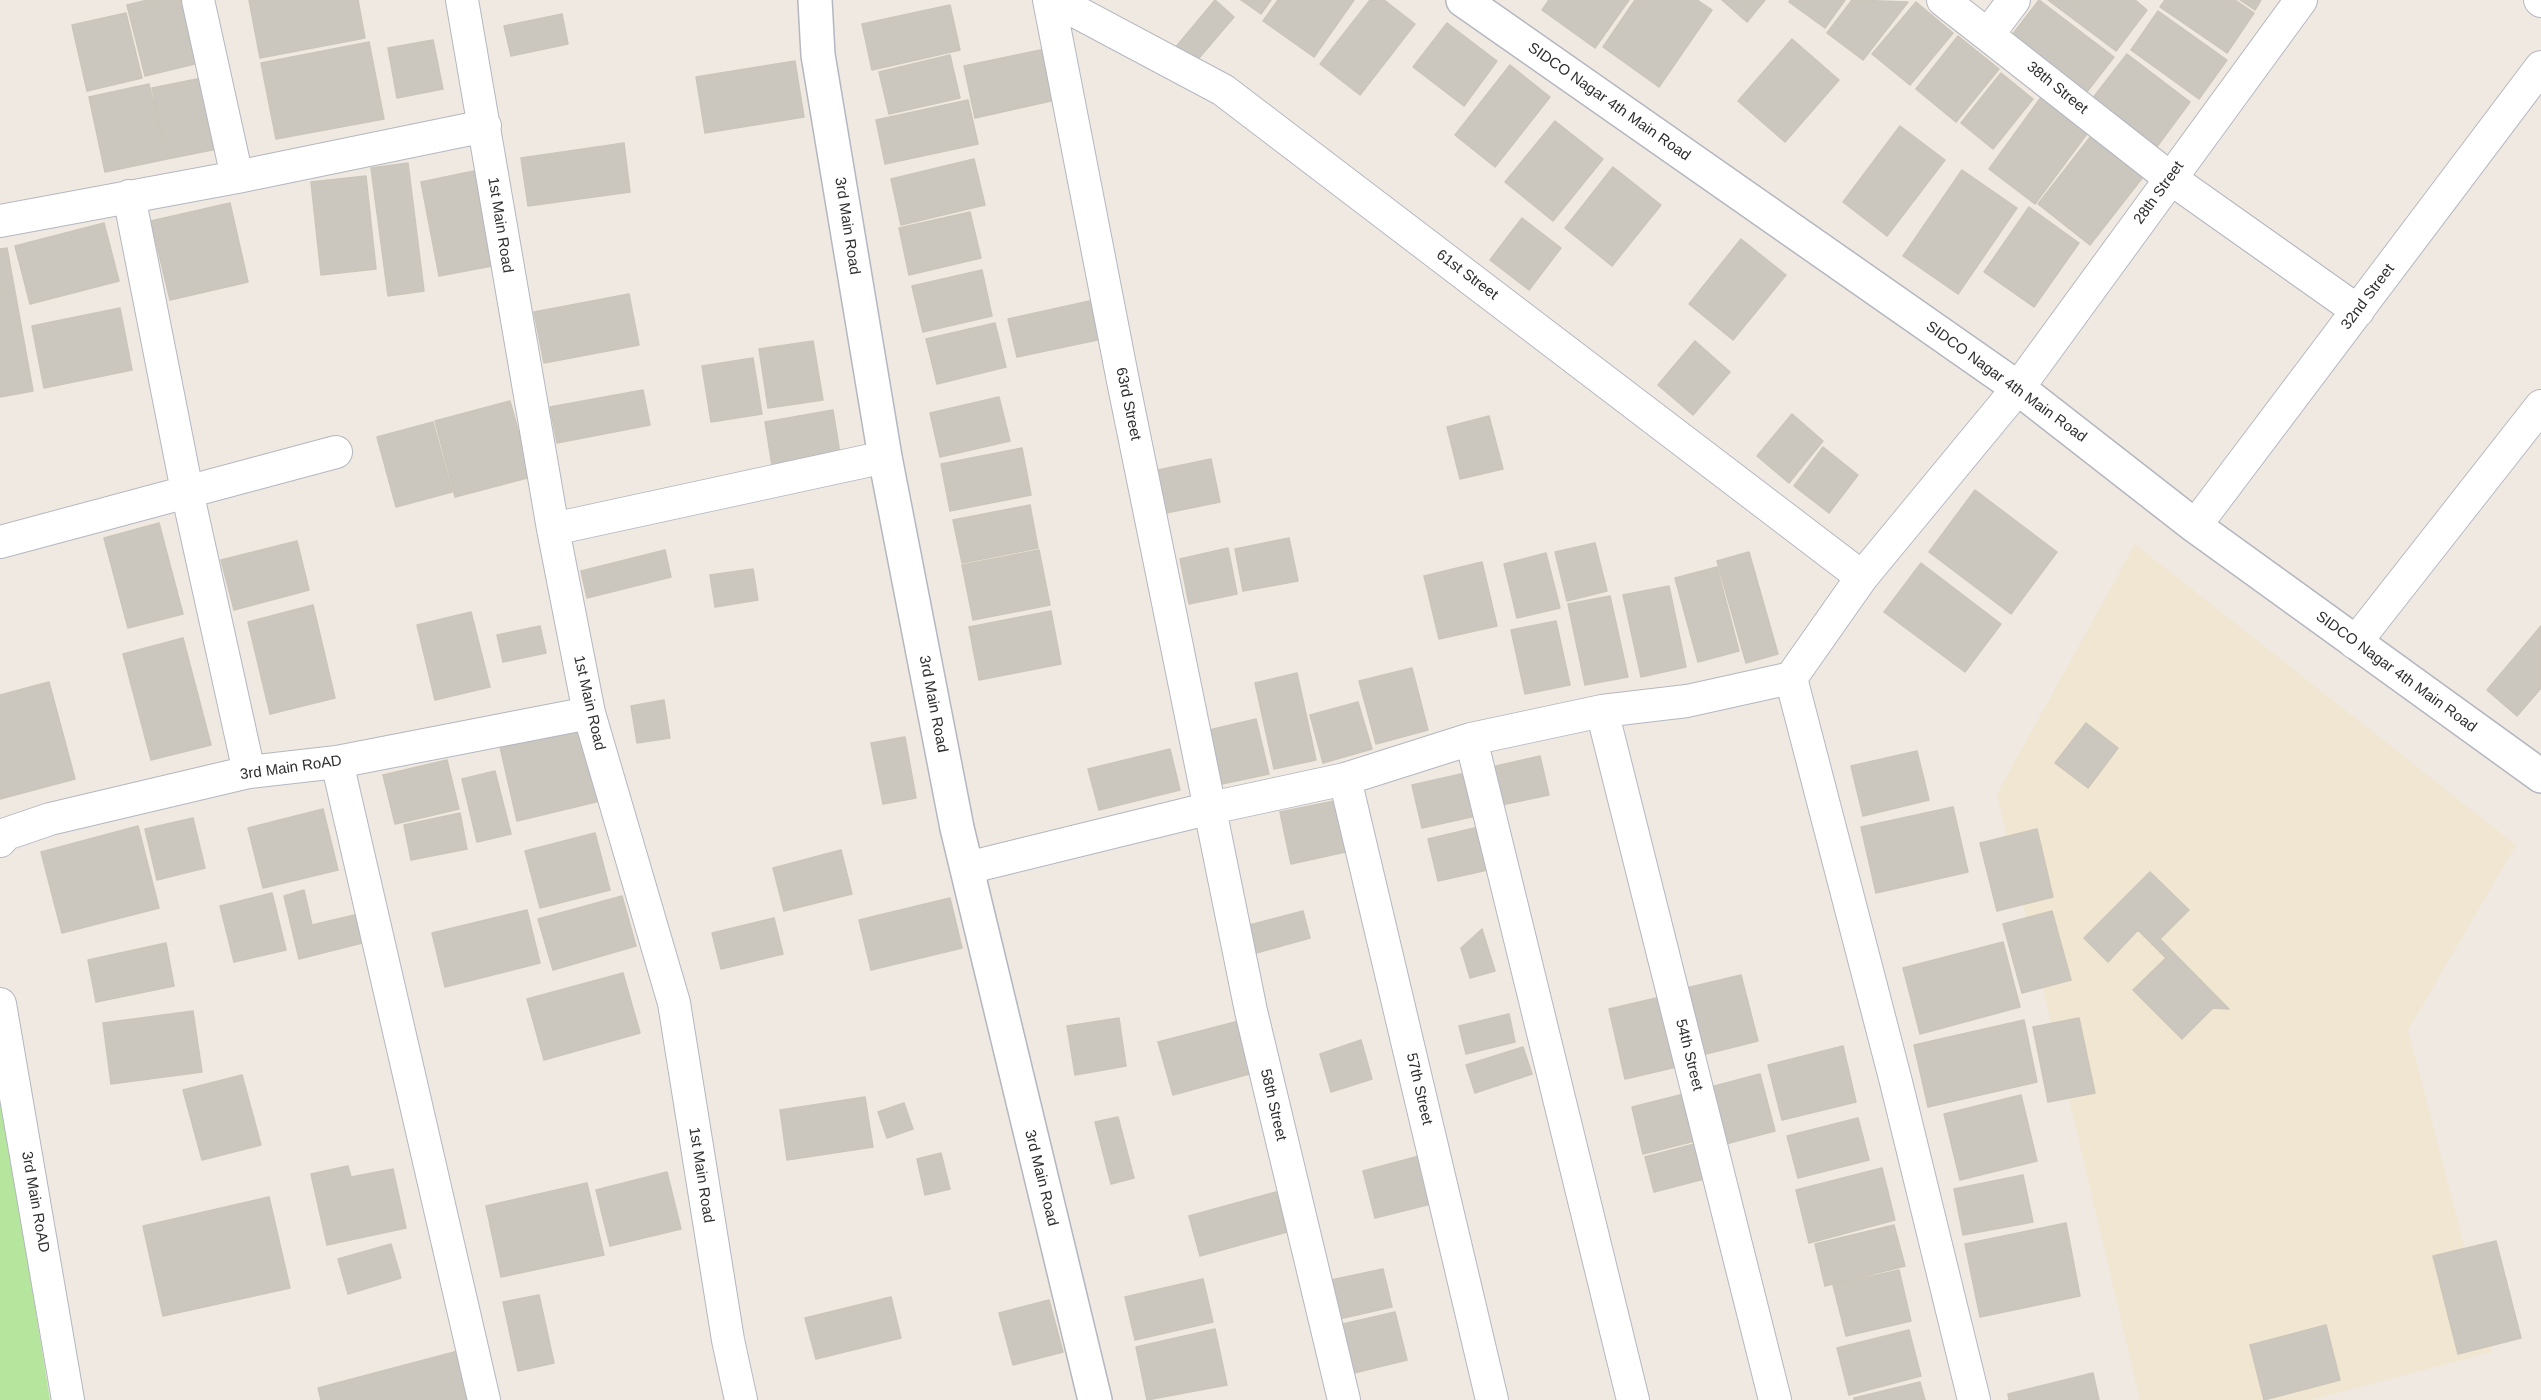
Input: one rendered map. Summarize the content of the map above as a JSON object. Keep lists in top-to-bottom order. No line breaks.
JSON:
{"streets":{"street":["38th Street","SIDCO Nagar 4th Main Road","28th Street","1st Main Road","3rd Main Road","61st Street","32nd Street","63rd Street","3rd Main RoAD","54th Street","57th Street","58th Street"]},"crossings":[["38th Street","28th Street"],["38th Street","32nd Street"],["SIDCO Nagar 4th Main Road","28th Street"],["SIDCO Nagar 4th Main Road","32nd Street"],["28th Street","61st Street"],["1st Main Road","3rd Main RoAD"],["63rd Street","58th Street"]]}
